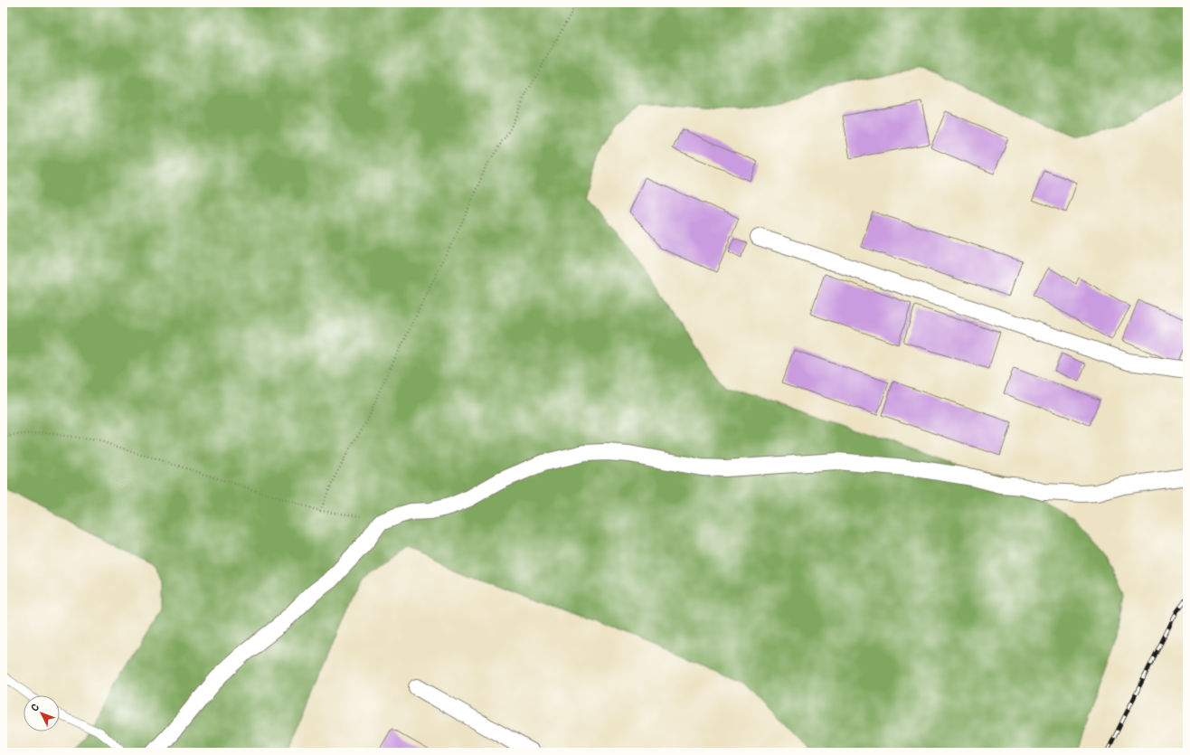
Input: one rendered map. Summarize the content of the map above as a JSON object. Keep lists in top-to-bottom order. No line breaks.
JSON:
{"north":"top left"}
